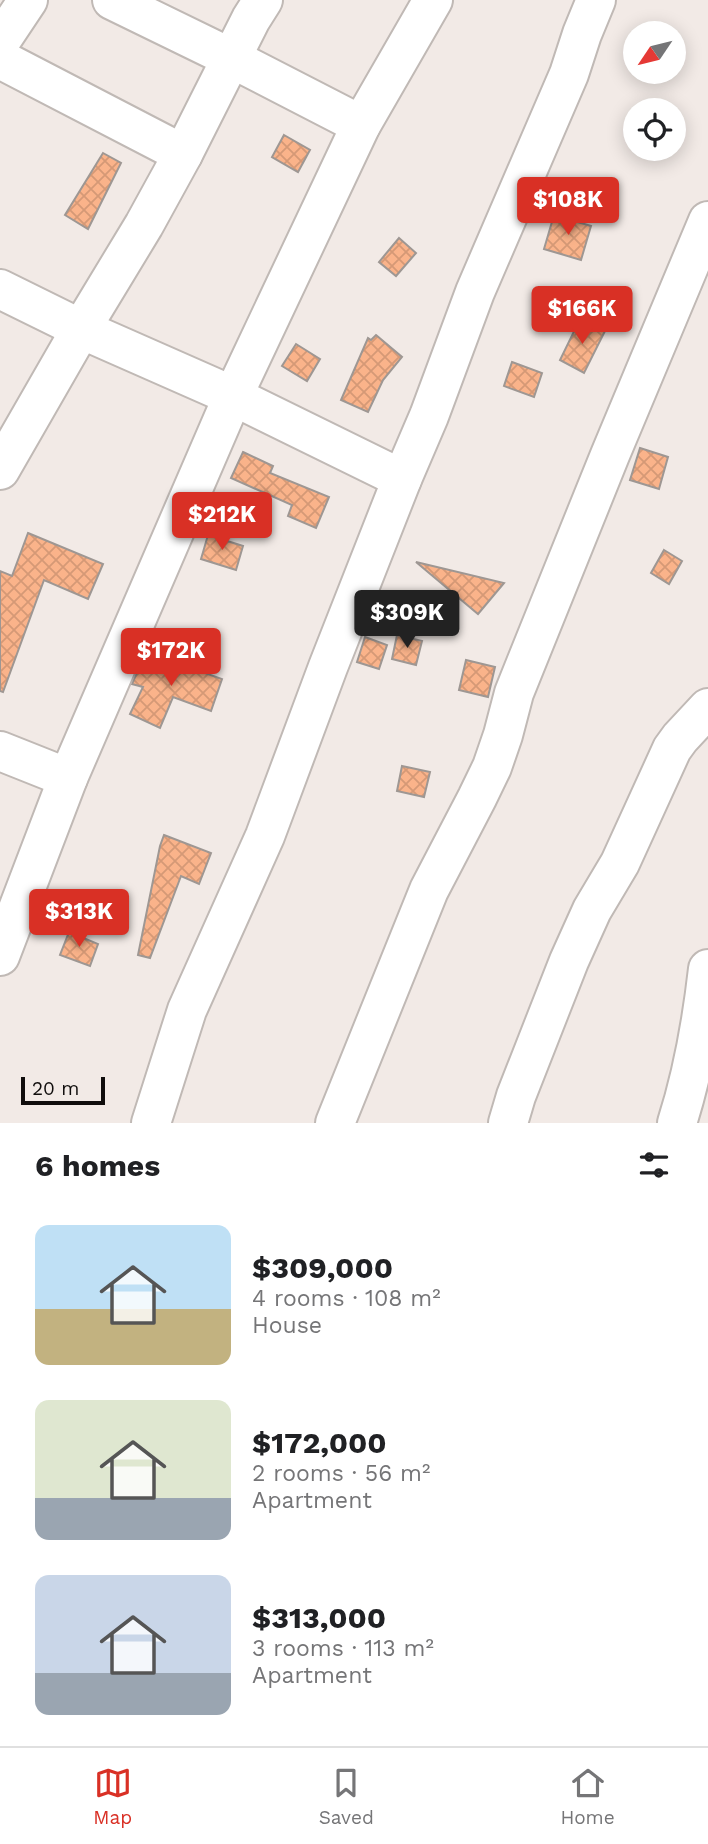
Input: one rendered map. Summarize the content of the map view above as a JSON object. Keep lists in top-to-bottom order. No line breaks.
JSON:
{"scale_bar":"20 m","north":"bottom left","page":{"price":["$108K","$166K","$212K","$309K","$172K","$313K"],"scale":"20 m","heading":"6 homes","list":[{"name":"$309,000","note":"4 rooms · 108 m² · House"},{"name":"$172,000","note":"2 rooms · 56 m² · Apartment"},{"name":"$313,000","note":"3 rooms · 113 m² · Apartment"}],"tabs":["Map","Saved","Home"]}}
